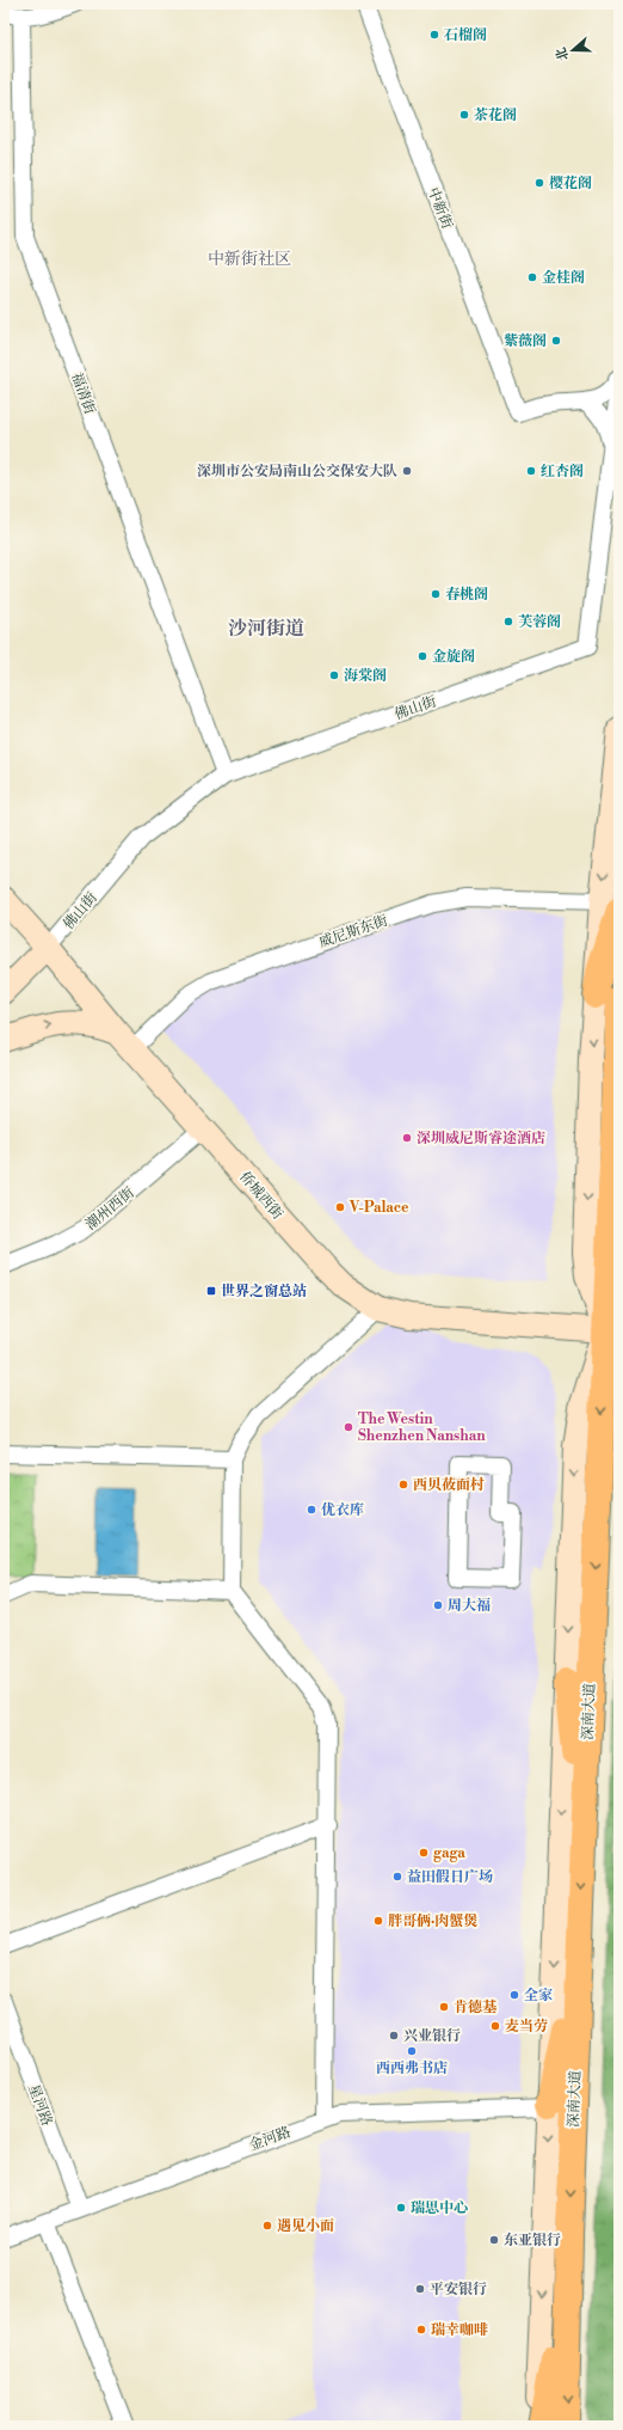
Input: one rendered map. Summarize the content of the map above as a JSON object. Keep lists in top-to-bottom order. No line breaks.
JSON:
{"streets":{"main road":["侨城西街","深南大道"],"street":["中新街","福清街","佛山街","威尼斯东街","潮州西街","星河路","金河路"]},"crossings":[["福清街","佛山街"],["佛山街","侨城西街"],["威尼斯东街","侨城西街"],["威尼斯东街","深南大道"],["侨城西街","潮州西街"],["侨城西街","深南大道"],["星河路","金河路"]],"districts":["中新街社区","沙河街道"],"places":{"other":["石榴阁","茶花阁","樱花阁","金桂阁","紫薇阁","深圳市公安局南山公交保安大队","红杏阁","春桃阁","芙蓉阁","金旋阁","海棠阁","深圳威尼斯睿途酒店","V-Palace","The Westin Shenzhen Nanshan","西贝莜面村","优衣库","周大福","gaga","益田假日广场","胖哥俩·肉蟹煲","全家","肯德基","麦当劳","兴业银行","西西弗书店","瑞思中心","遇见小面","东亚银行","平安银行","瑞幸咖啡"],"transit":["世界之窗总站"]},"north":"left"}
